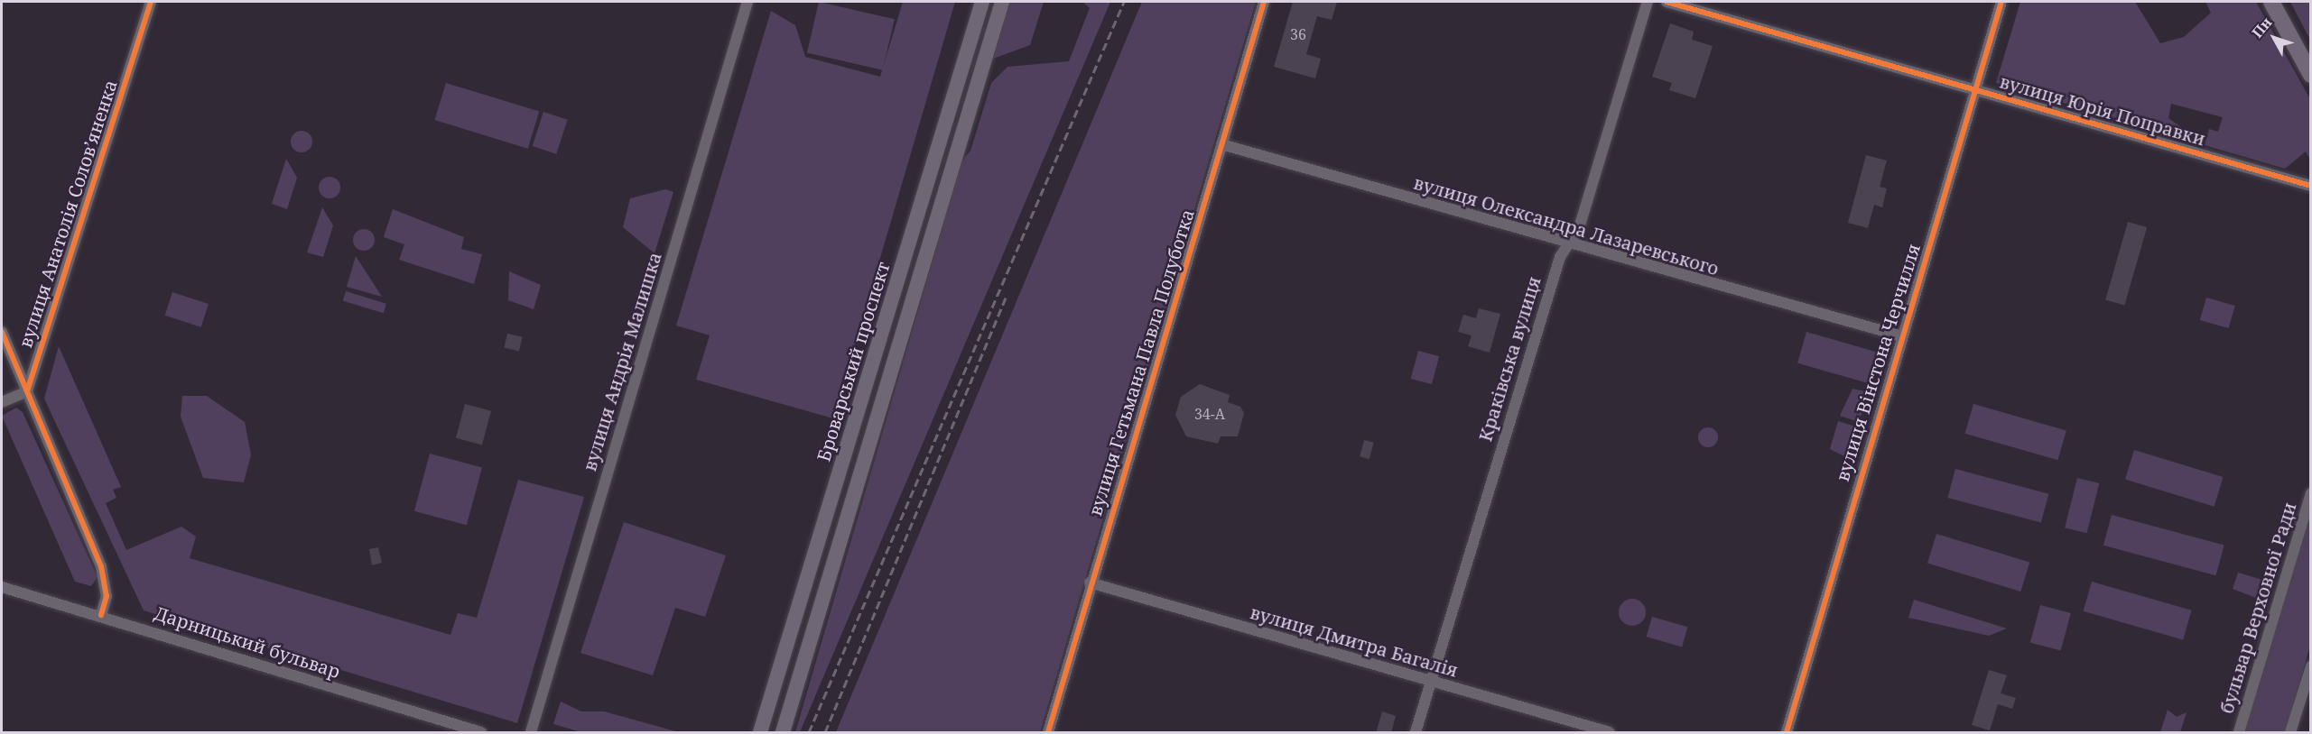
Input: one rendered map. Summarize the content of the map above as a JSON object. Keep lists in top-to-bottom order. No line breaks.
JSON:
{"streets":{"main road":["Броварський проспект"],"street":["вулиця Юрія Поправки","вулиця Анатолія Соловʼяненка","вулиця Олександра Лазаревського","Краківська вулиця","вулиця Андрія Малишка","вулиця Гетьмана Павла Полуботка","вулиця Вінстона Черчилля","бульвар Верховної Ради","вулиця Дмитра Багалія","Дарницький бульвар"]},"crossings":[["вулиця Юрія Поправки","вулиця Вінстона Черчилля"],["вулиця Олександра Лазаревського","Краківська вулиця"],["вулиця Олександра Лазаревського","вулиця Гетьмана Павла Полуботка"],["вулиця Олександра Лазаревського","вулиця Вінстона Черчилля"],["Краківська вулиця","вулиця Дмитра Багалія"],["вулиця Гетьмана Павла Полуботка","вулиця Дмитра Багалія"]],"house_numbers":["36","34-А"],"north":"top left"}
